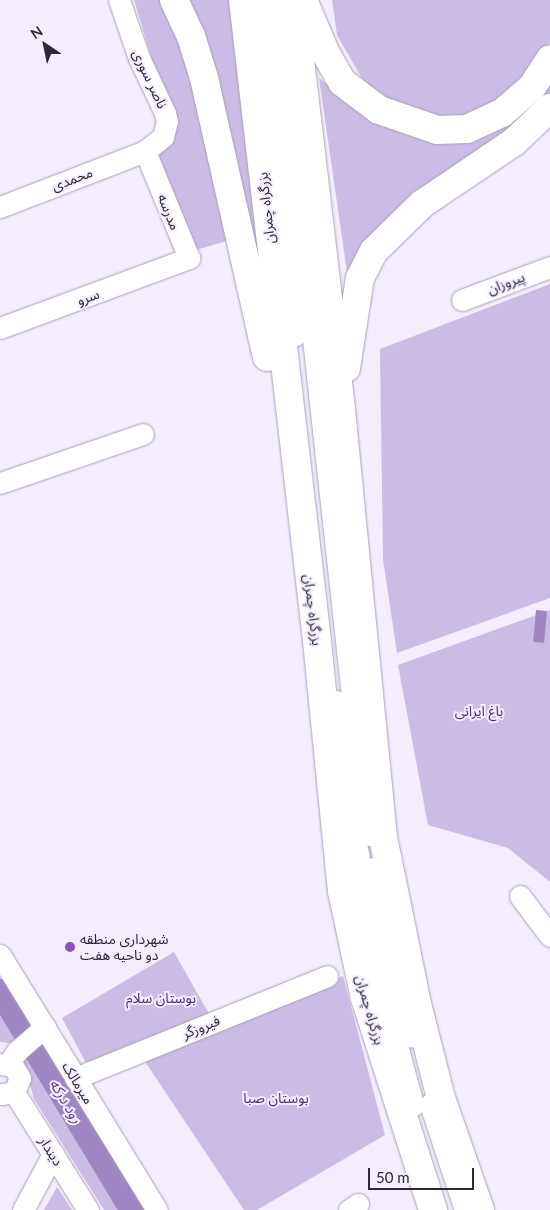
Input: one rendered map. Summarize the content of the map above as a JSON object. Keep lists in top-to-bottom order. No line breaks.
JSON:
{"streets":{"highway":["بزرگراه چمران"],"street":["ناصر سوری","محمدی","مدرسه","پیروزان","سرو","فیروزگر","میرمالک","دیندار"]},"crossings":[["ناصر سوری","محمدی"],["ناصر سوری","مدرسه"],["محمدی","مدرسه"],["مدرسه","سرو"],["فیروزگر","میرمالک"]],"water":["رود درکه"],"parks":["باغ ایرانی","بوستان سلام","بوستان صبا"],"places":["شهرداری منطقه دو ناحیه هفت"],"scale_bar":"50 m","north":"top left"}
